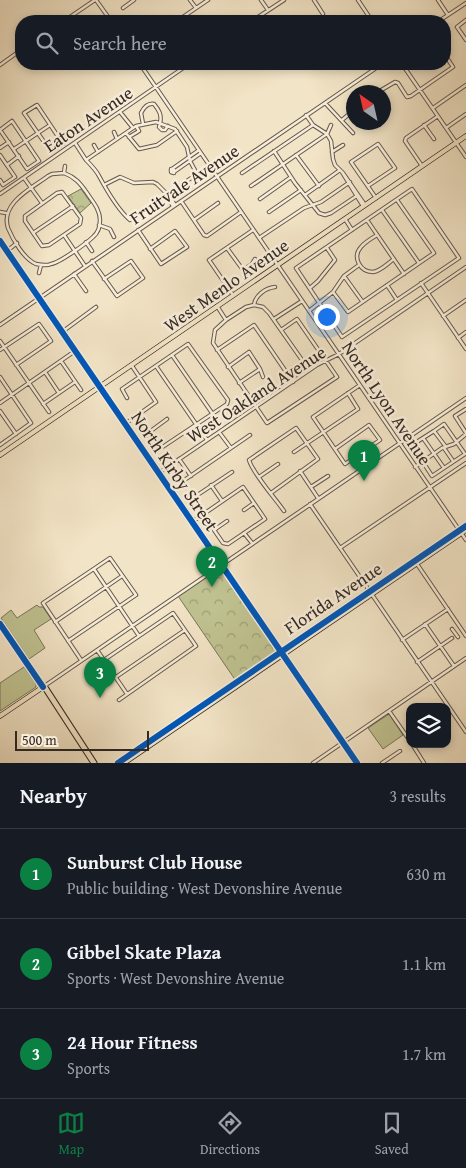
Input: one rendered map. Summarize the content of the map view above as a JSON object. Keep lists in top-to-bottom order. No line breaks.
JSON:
{"streets":{"main road":["West Menlo Avenue","Florida Avenue"],"street":["Eaton Avenue","Fruitvale Avenue","West Oakland Avenue","North Lyon Avenue","North Kirby Street"]},"crossings":[["Eaton Avenue","North Lyon Avenue"],["Fruitvale Avenue","North Lyon Avenue"],["Fruitvale Avenue","North Kirby Street"],["West Menlo Avenue","North Lyon Avenue"],["West Menlo Avenue","North Kirby Street"],["West Oakland Avenue","North Lyon Avenue"],["West Oakland Avenue","North Kirby Street"],["North Lyon Avenue","Florida Avenue"],["North Kirby Street","Florida Avenue"]],"scale_bar":"500 m","north":"top left","page":{"search":"Search here","pins":["1","2","3"],"scale":"500 m","heading":["Nearby","3 results"],"list":[{"mark":"1","name":"Sunburst Club House","note":"Public building · West Devonshire Avenue","value":"630 m"},{"mark":"2","name":"Gibbel Skate Plaza","note":"Sports · West Devonshire Avenue","value":"1.1 km"},{"mark":"3","name":"24 Hour Fitness","note":"Sports","value":"1.7 km"}],"nav":["Map","Directions","Saved"]}}
